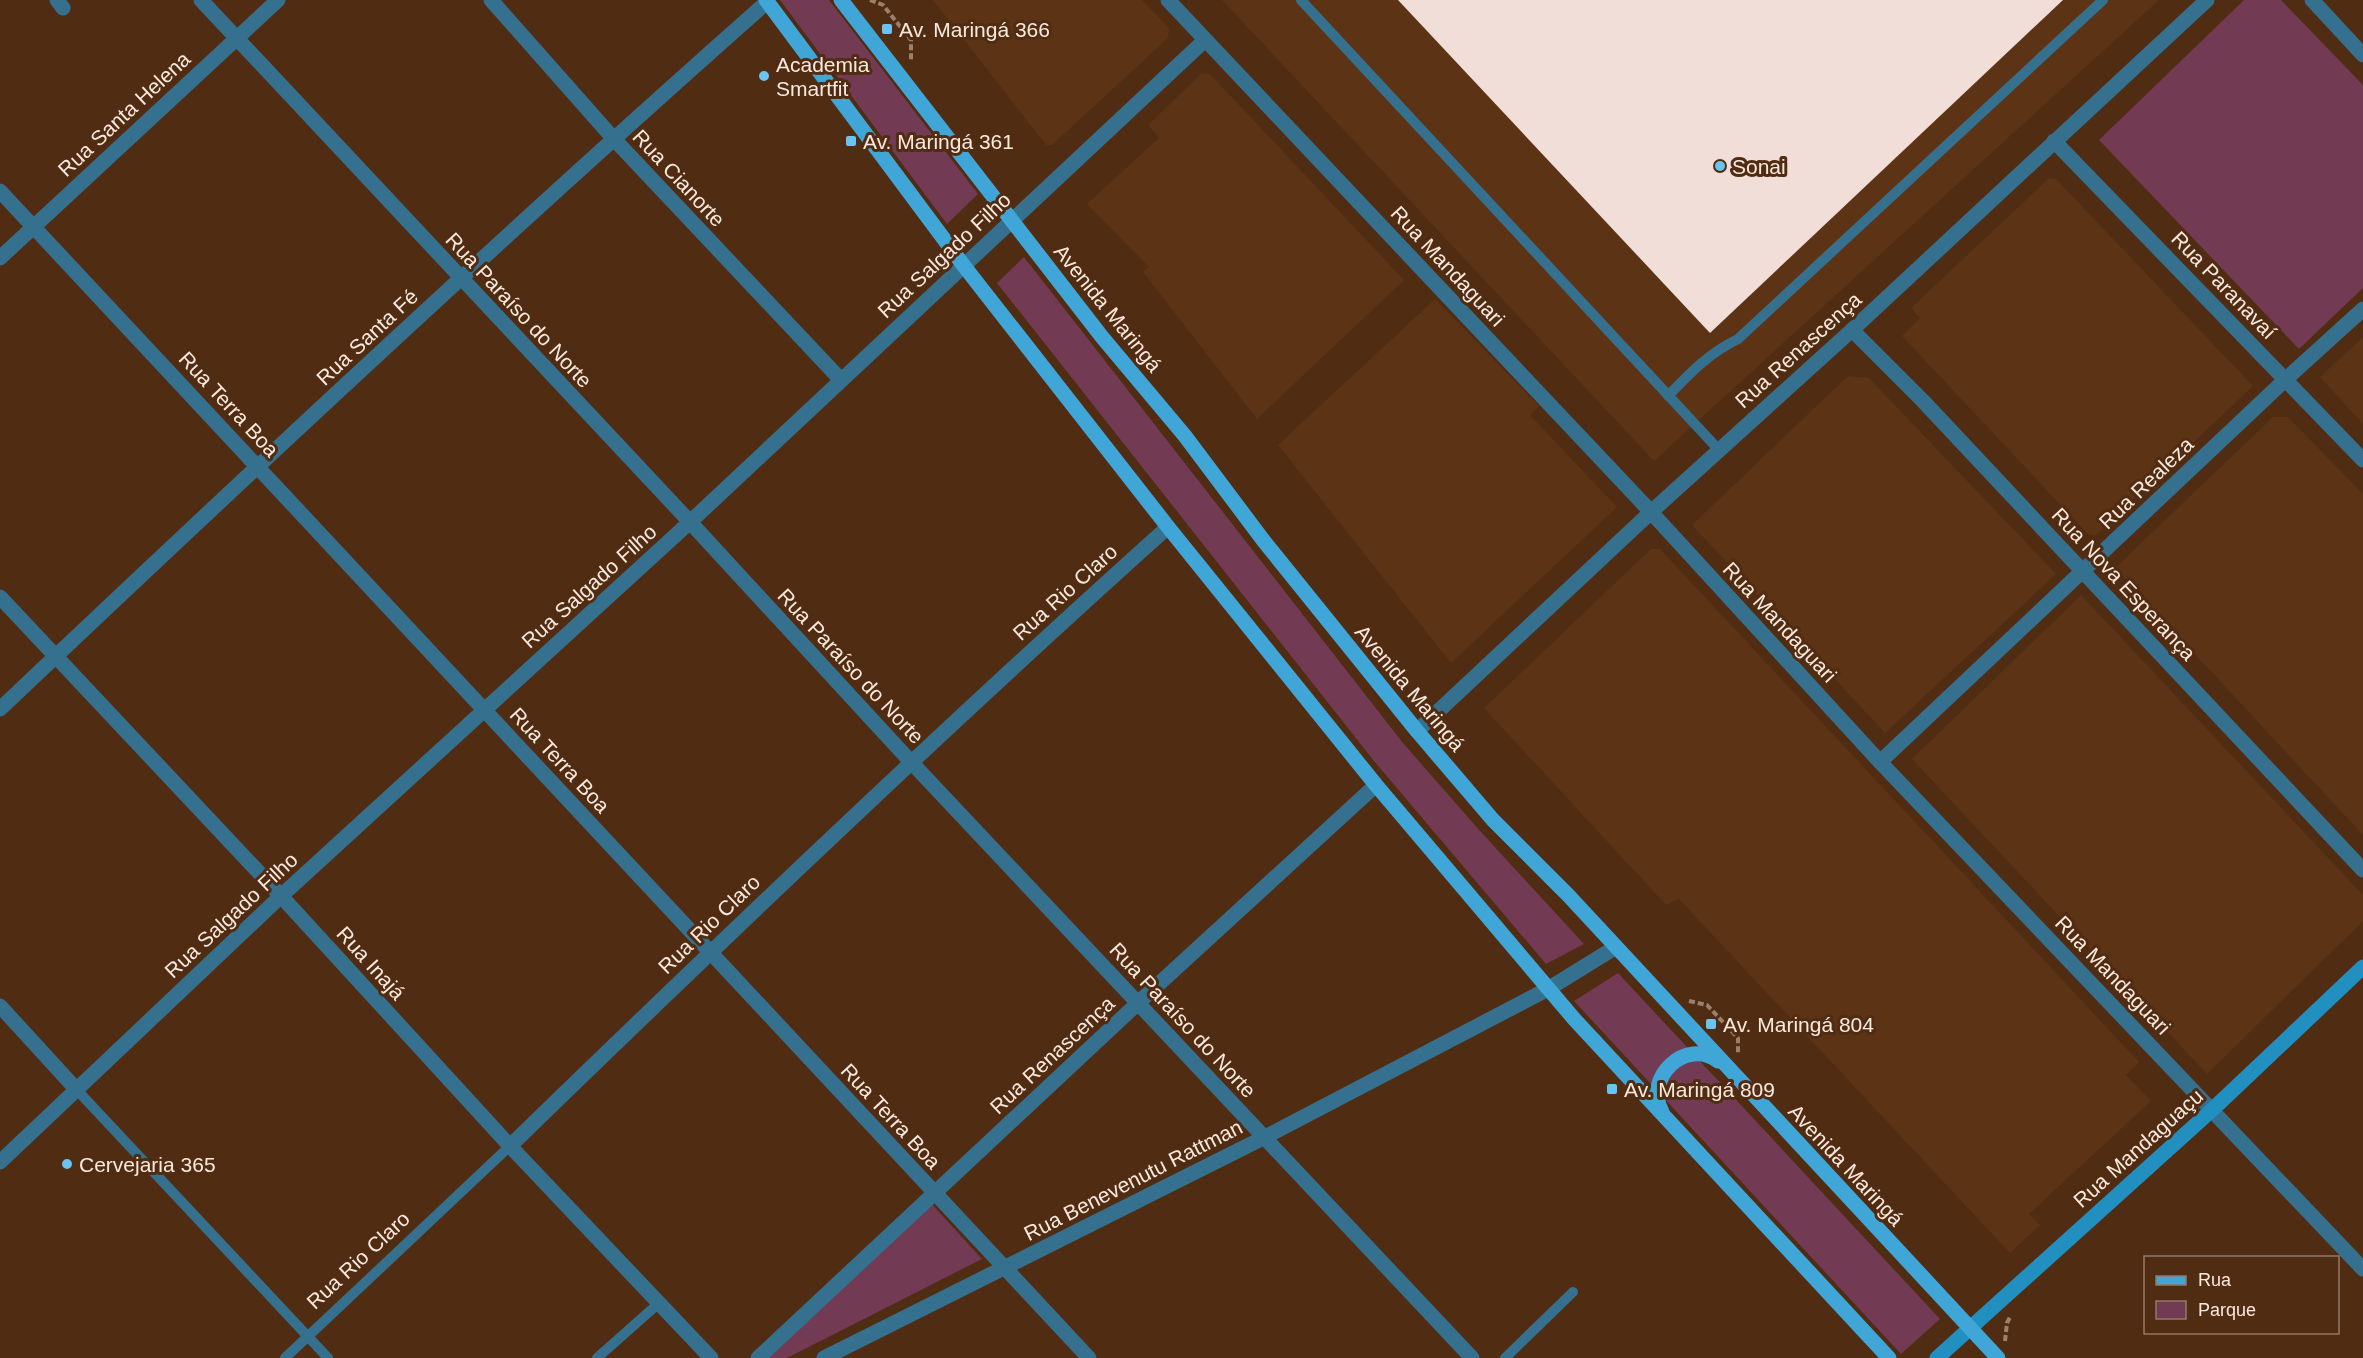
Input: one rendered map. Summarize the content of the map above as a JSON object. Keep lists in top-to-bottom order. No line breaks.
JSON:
{"streets":{"main road":["Avenida Maringá"],"street":["Rua Santa Helena","Rua Cianorte","Rua Salgado Filho","Rua Mandaguari","Rua Paranavaí","Rua Paraíso do Norte","Rua Santa Fé","Rua Renascença","Rua Terra Boa","Rua Realeza","Rua Nova Esperança","Rua Rio Claro","Rua Inajá","Rua Mandaguaçu","Rua Benevenutu Rattman"]},"crossings":[["Rua Santa Helena","Rua Paraíso do Norte"],["Rua Santa Helena","Rua Terra Boa"],["Rua Cianorte","Rua Salgado Filho"],["Rua Cianorte","Rua Santa Fé"],["Rua Salgado Filho","Rua Mandaguari"],["Rua Salgado Filho","Avenida Maringá"],["Rua Salgado Filho","Rua Paraíso do Norte"],["Rua Salgado Filho","Rua Terra Boa"],["Rua Salgado Filho","Rua Inajá"],["Rua Mandaguari","Rua Renascença"],["Rua Mandaguari","Rua Realeza"],["Rua Mandaguari","Rua Mandaguaçu"],["Rua Paranavaí","Rua Renascença"],["Rua Paranavaí","Rua Realeza"],["Avenida Maringá","Rua Renascença"],["Avenida Maringá","Rua Mandaguaçu"],["Avenida Maringá","Rua Benevenutu Rattman"],["Rua Paraíso do Norte","Rua Santa Fé"],["Rua Paraíso do Norte","Rua Renascença"],["Rua Paraíso do Norte","Rua Rio Claro"],["Rua Paraíso do Norte","Rua Benevenutu Rattman"],["Rua Santa Fé","Rua Terra Boa"],["Rua Santa Fé","Rua Inajá"],["Rua Renascença","Rua Terra Boa"],["Rua Renascença","Rua Nova Esperança"],["Rua Terra Boa","Rua Rio Claro"],["Rua Terra Boa","Rua Benevenutu Rattman"],["Rua Realeza","Rua Nova Esperança"],["Rua Rio Claro","Rua Inajá"]],"places":{"transit":["Av. Maringá 366","Av. Maringá 361","Av. Maringá 804","Av. Maringá 809"],"other":["Academia Smartfit","Sonai","Cervejaria 365"]},"legend":["Rua","Parque"]}
